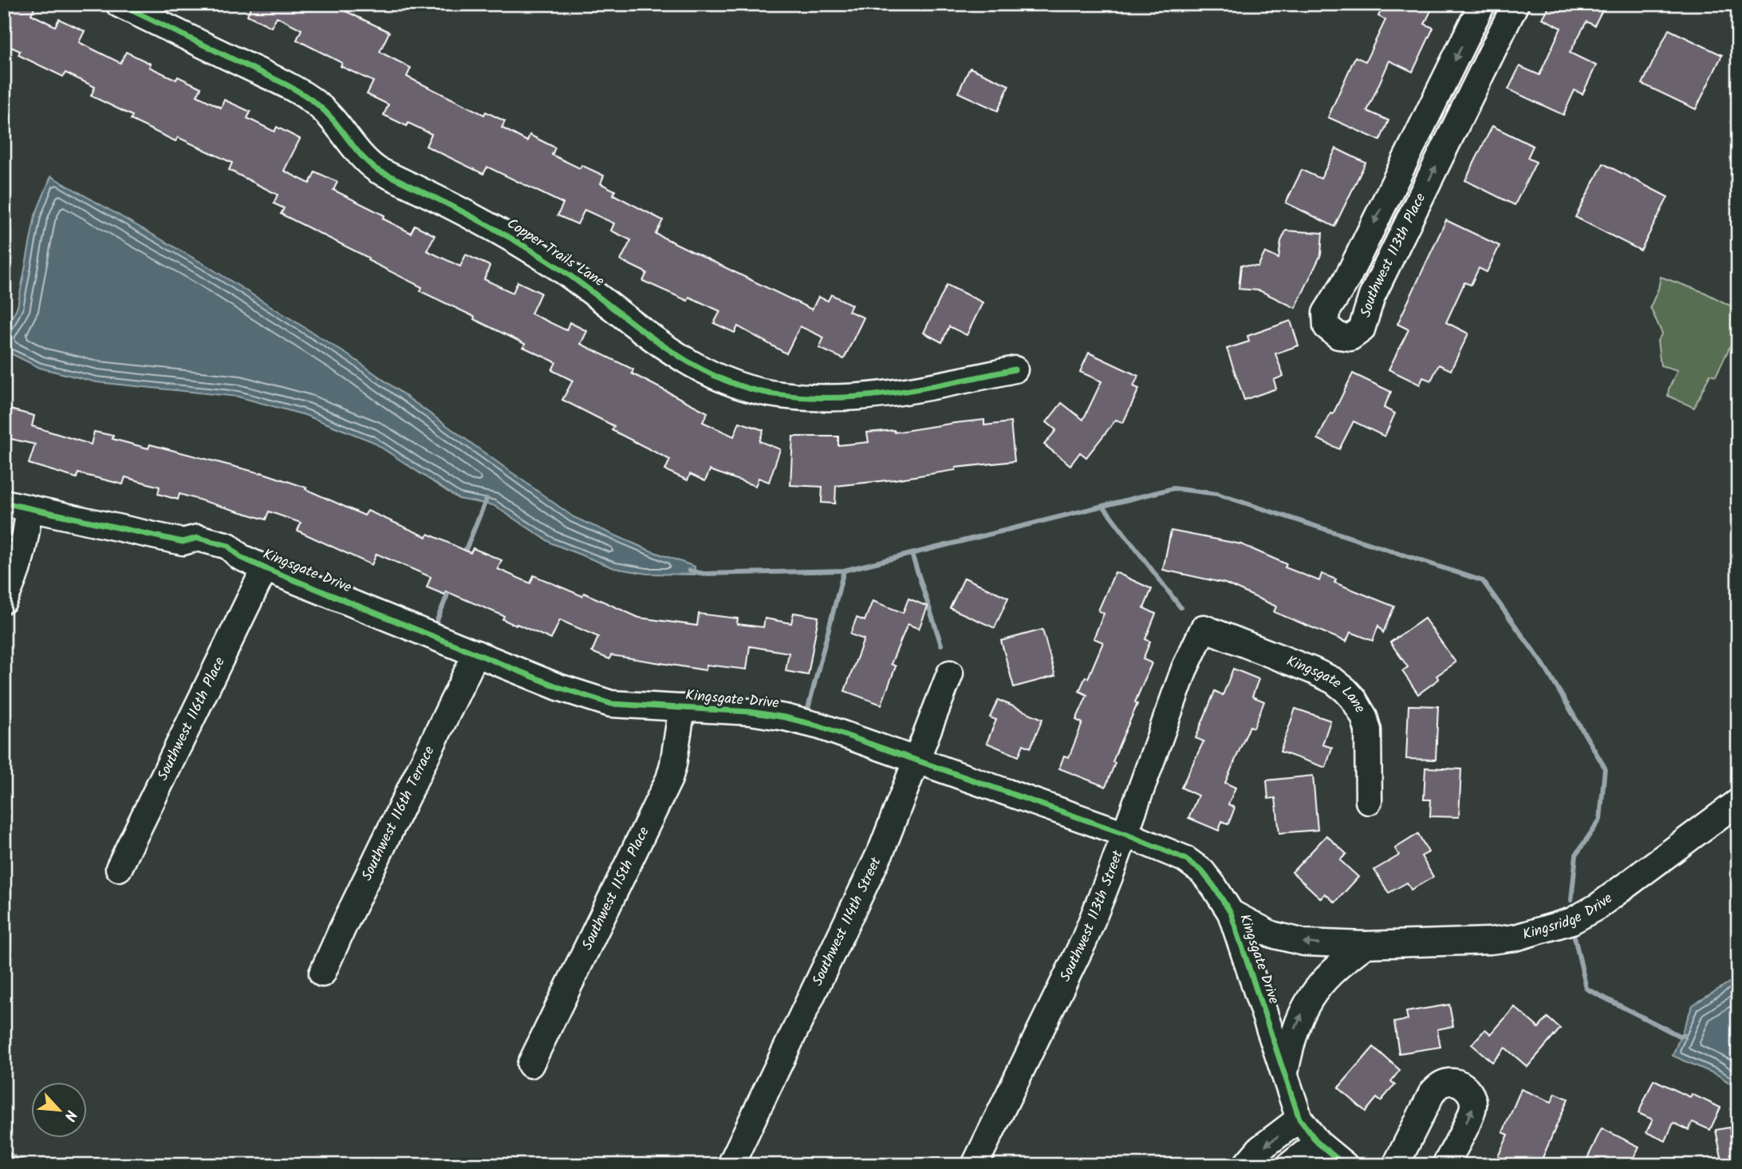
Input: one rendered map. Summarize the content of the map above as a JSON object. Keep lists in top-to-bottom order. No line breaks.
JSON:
{"streets":{"street":["Copper Trails Lane","Southwest 113th Place","Kingsgate Drive","Kingsgate Lane","Southwest 116th Place","Southwest 116th Terrace","Southwest 115th Place","Kingsridge Drive","Southwest 113th Street","Southwest 114th Street"]},"crossings":[["Kingsgate Drive","Southwest 116th Place"],["Kingsgate Drive","Southwest 116th Terrace"],["Kingsgate Drive","Southwest 115th Place"],["Kingsgate Drive","Kingsridge Drive"],["Kingsgate Drive","Southwest 113th Street"],["Kingsgate Drive","Southwest 114th Street"],["Kingsgate Lane","Southwest 113th Street"]],"north":"bottom right"}
